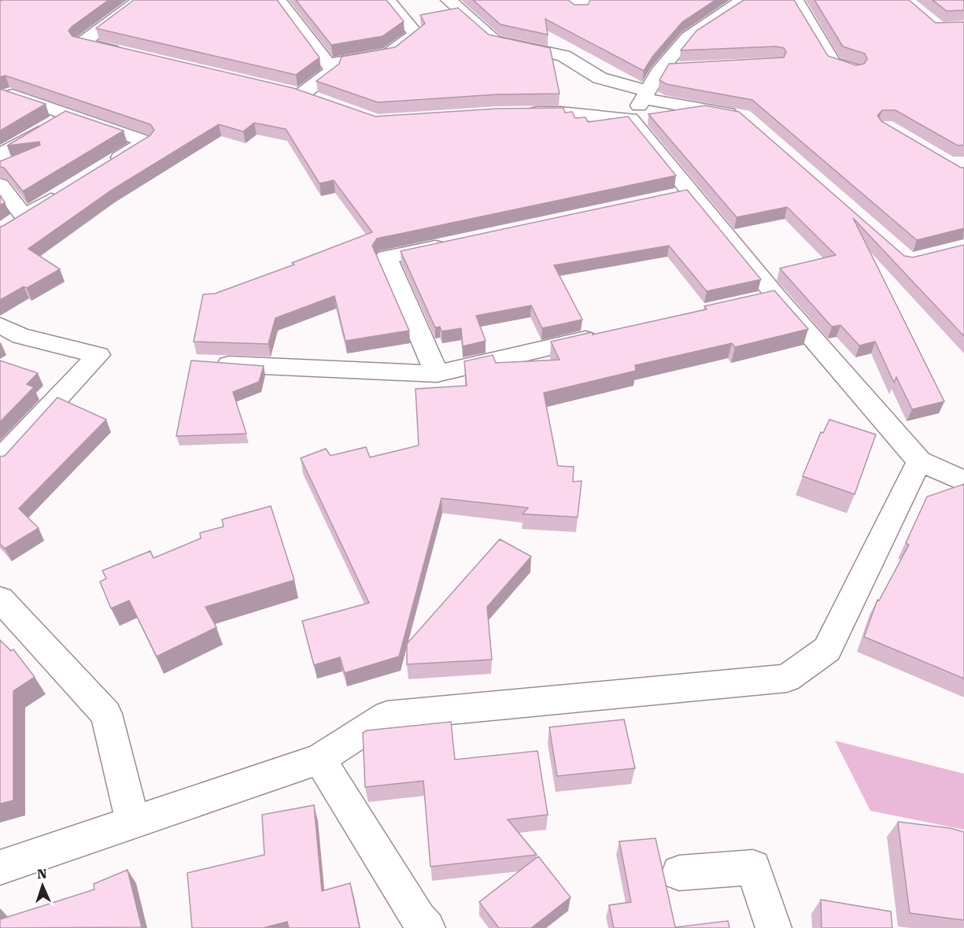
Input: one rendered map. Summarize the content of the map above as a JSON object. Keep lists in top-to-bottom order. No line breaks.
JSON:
{"north":"top"}
